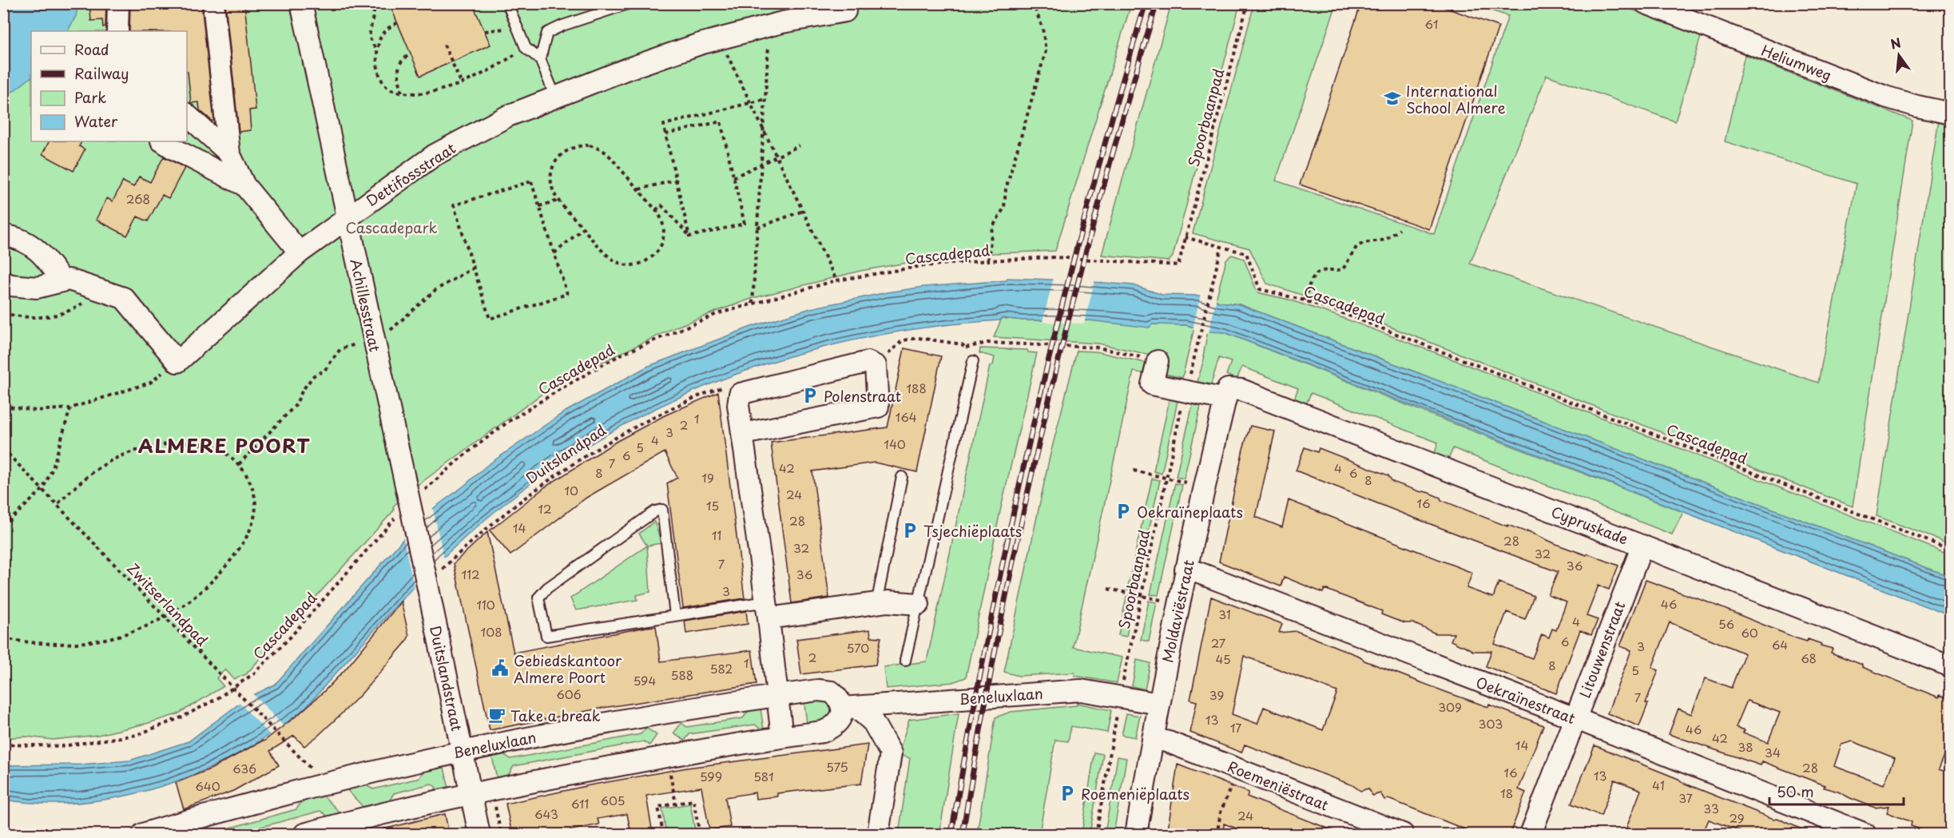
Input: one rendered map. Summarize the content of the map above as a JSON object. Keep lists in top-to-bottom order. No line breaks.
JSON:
{"streets":{"street":["Heliumweg","Dettifossstraat","Achillesstraat","Cypruskade","Moldaviëstraat","Litouwenstraat","Duitslandstraat","Beneluxlaan","Oekraïnestraat","Roemeniëstraat"],"path":["Spoorbaanpad","Cascadepad","Duitslandpad","Zwitserlandpad"]},"crossings":[["Spoorbaanpad","Cascadepad"],["Spoorbaanpad","Beneluxlaan"],["Dettifossstraat","Achillesstraat"],["Cascadepad","Achillesstraat"],["Cascadepad","Zwitserlandpad"],["Cascadepad","Duitslandstraat"],["Achillesstraat","Duitslandstraat"],["Duitslandpad","Duitslandstraat"],["Cypruskade","Moldaviëstraat"],["Cypruskade","Litouwenstraat"],["Moldaviëstraat","Beneluxlaan"],["Moldaviëstraat","Oekraïnestraat"],["Moldaviëstraat","Roemeniëstraat"],["Litouwenstraat","Oekraïnestraat"],["Duitslandstraat","Beneluxlaan"]],"districts":["ALMERE POORT"],"parks":["Cascadepark"],"places":{"school or university":["International School Almere"],"parking":["Polenstraat","Oekraïneplaats","Tsjechiëplaats","Roemeniëplaats"],"public building":["Gebiedskantoor Almere Poort"],"cafe":["Take a break"]},"house_numbers":["61","268","188","164","1","2","3","4","140","5","6","7","42","4","8","6","19","8","10","24","16","15","12","28","14","11","28","32","32","7","36","112","36","3","46","110","31","4","56","108","60","6","27","64","3","570","2","68","45","1","8","582","5","588","594","606","39","7","309","13","303","17","46","42","14","38","34","575","28","636","16","13","599","581","41","640","18","37","605","611","33","643","24","29"],"legend":["Road","Railway","Park","Water"],"scale_bar":"50 m","north":"top"}
